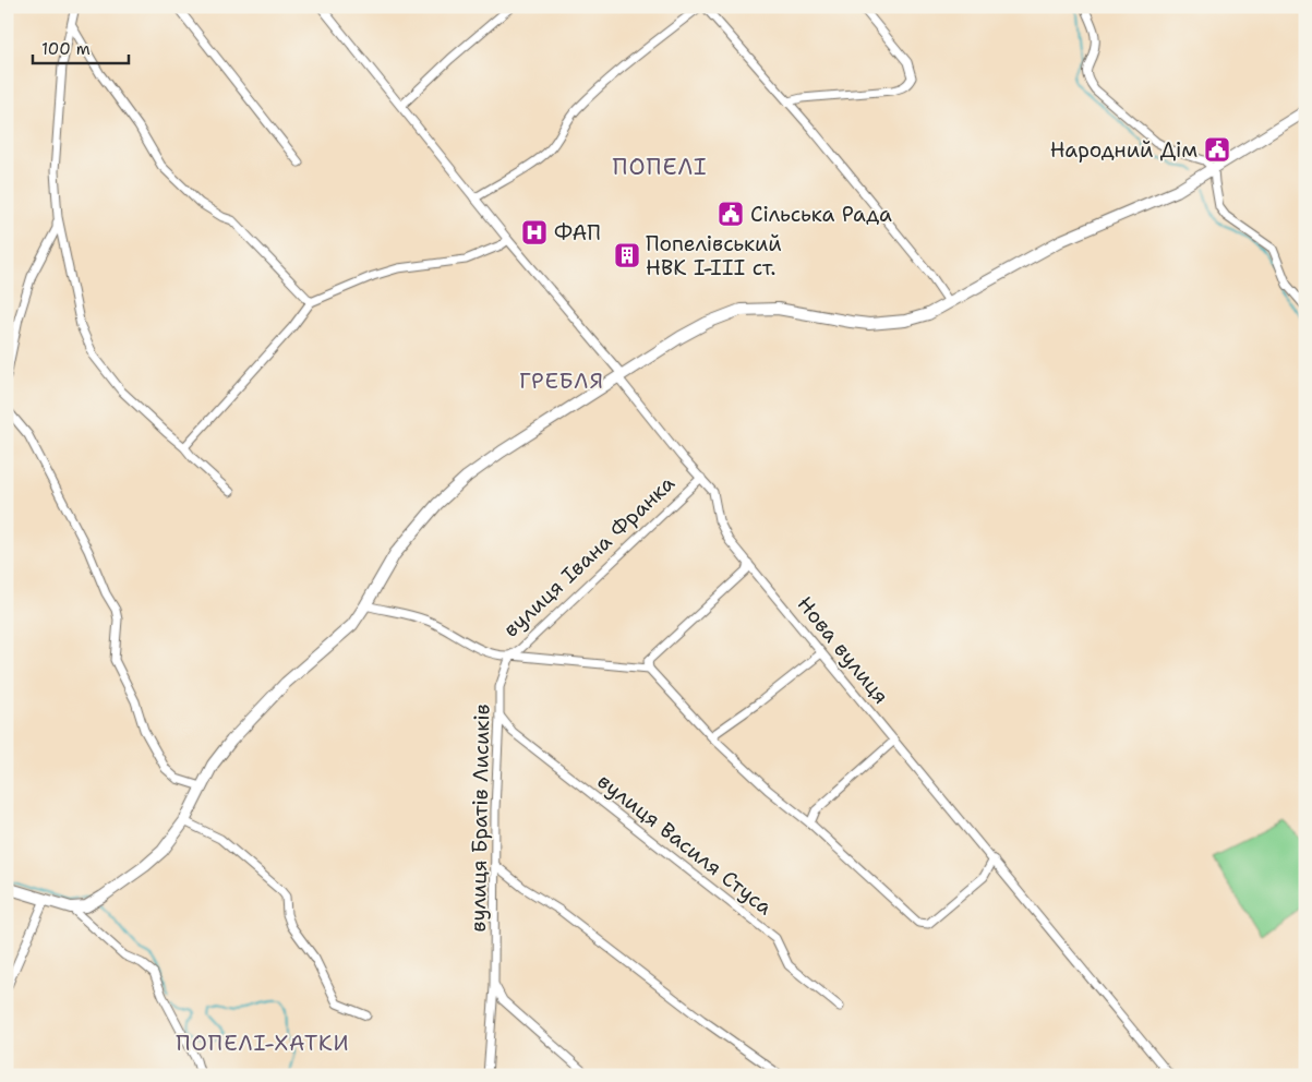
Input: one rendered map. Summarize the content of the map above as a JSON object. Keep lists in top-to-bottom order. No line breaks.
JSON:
{"streets":{"street":["вулиця Івана Франка","Нова вулиця","вулиця Братів Лисиків","вулиця Василя Стуса"]},"crossings":[["вулиця Івана Франка","Нова вулиця"],["вулиця Івана Франка","вулиця Братів Лисиків"],["вулиця Братів Лисиків","вулиця Василя Стуса"]],"districts":["ПОПЕЛІ","ГРЕБЛЯ","ПОПЕЛІ-ХАТКИ"],"places":{"public building":["Народний Дім","Сільська Рада"],"hospital":["ФАП"],"building":["Попелівський НВК І-ІІІ ст."]},"scale_bar":"100 m"}
